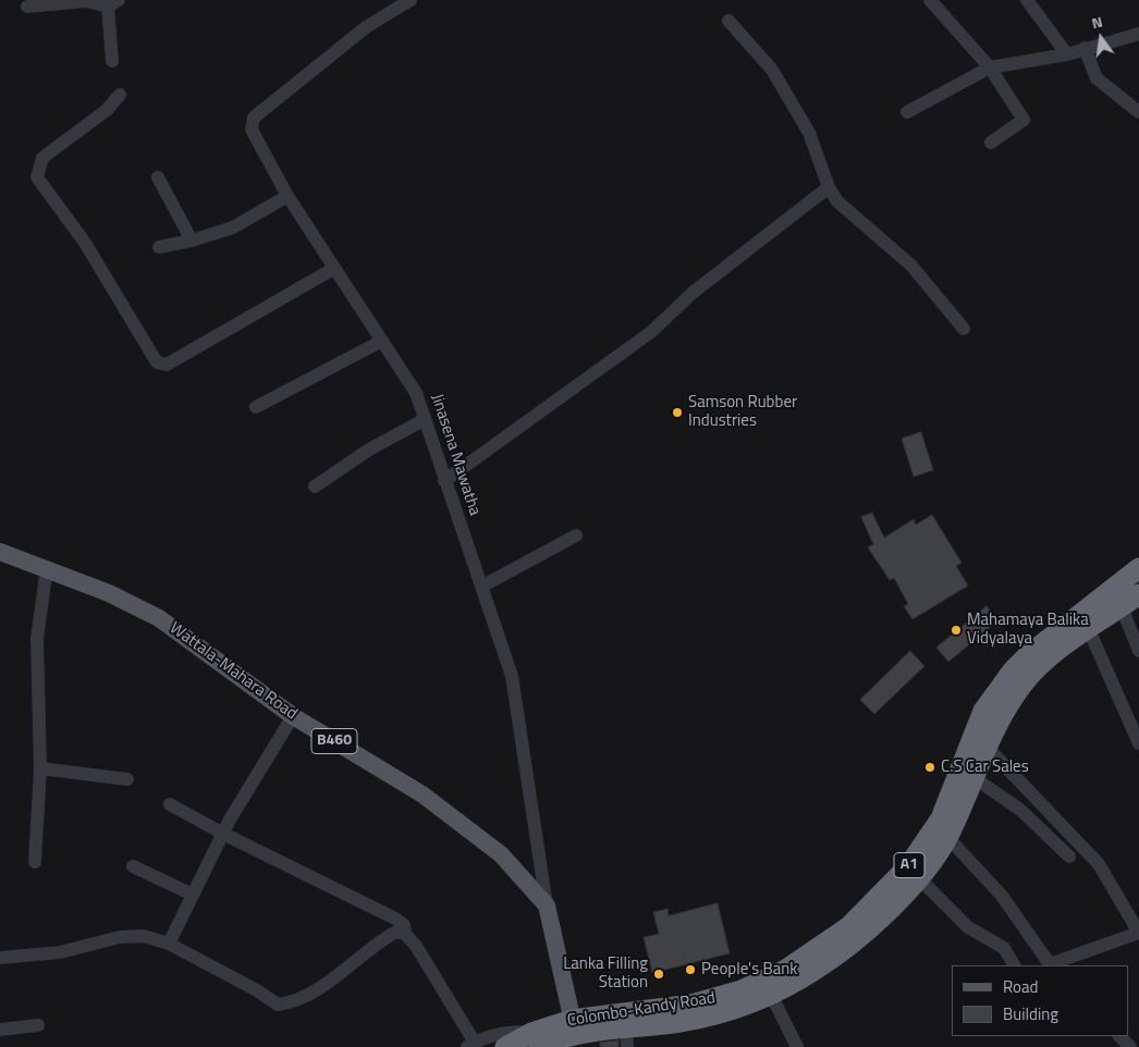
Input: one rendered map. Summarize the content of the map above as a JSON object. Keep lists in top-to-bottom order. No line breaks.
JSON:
{"streets":{"highway":["A1","Colombo-Kandy Road"],"main road":["Wattala-Mahara Road","B460"],"street":["Jinasena Mawatha"]},"crossings":[["Jinasena Mawatha","Wattala-Mahara Road"],["Wattala-Mahara Road","Colombo-Kandy Road"]],"places":["Samson Rubber Industries","Mahamaya Balika Vidyalaya","C.S Car Sales","People's Bank","Lanka Filling Station"],"legend":["Road","Building"],"north":"top"}
